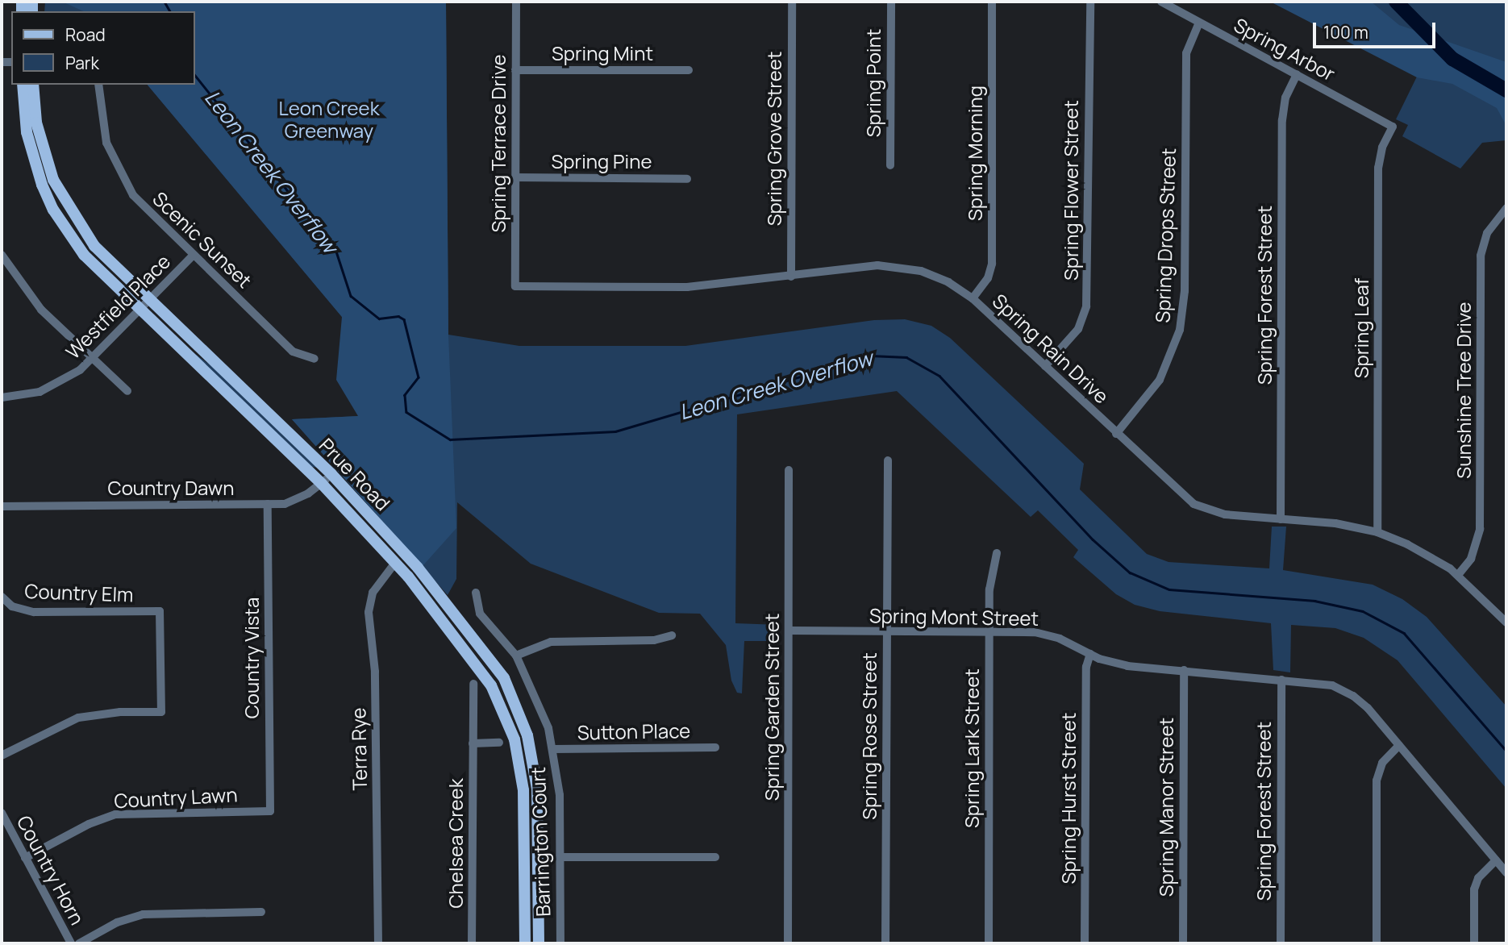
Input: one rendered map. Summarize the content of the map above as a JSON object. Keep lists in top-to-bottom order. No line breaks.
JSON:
{"streets":{"main road":["Prue Road"],"street":["Spring Arbor","Spring Mint","Spring Point","Spring Grove Street","Spring Terrace Drive","Spring Morning","Spring Pine","Spring Flower Street","Spring Drops Street","Scenic Sunset","Spring Forest Street","Westfield Place","Spring Leaf","Spring Rain Drive","Sunshine Tree Drive","Country Dawn","Country Elm","Spring Mont Street","Country Vista","Spring Garden Street","Sutton Place","Spring Rose Street","Spring Lark Street","Terra Rye","Country Lawn","Spring Hurst Street","Spring Manor Street","Barrington Court","Chelsea Creek","Country Horn"]},"crossings":[["Spring Arbor","Spring Drops Street"],["Spring Arbor","Spring Forest Street"],["Spring Arbor","Spring Leaf"],["Spring Mint","Spring Terrace Drive"],["Spring Grove Street","Spring Rain Drive"],["Spring Terrace Drive","Spring Pine"],["Spring Terrace Drive","Spring Rain Drive"],["Spring Morning","Spring Rain Drive"],["Spring Flower Street","Spring Rain Drive"],["Spring Drops Street","Spring Rain Drive"],["Scenic Sunset","Westfield Place"],["Spring Forest Street","Spring Rain Drive"],["Spring Forest Street","Spring Mont Street"],["Westfield Place","Prue Road"],["Spring Leaf","Spring Rain Drive"],["Spring Rain Drive","Sunshine Tree Drive"],["Prue Road","Country Dawn"],["Prue Road","Terra Rye"],["Country Dawn","Country Vista"],["Spring Mont Street","Spring Garden Street"],["Spring Mont Street","Spring Rose Street"],["Spring Mont Street","Spring Lark Street"],["Spring Mont Street","Spring Hurst Street"],["Spring Mont Street","Spring Manor Street"],["Country Vista","Country Lawn"],["Sutton Place","Barrington Court"],["Country Lawn","Country Horn"]],"water":["Leon Creek Overflow"],"parks":["Leon Creek Greenway"],"legend":["Road","Park"],"scale_bar":"100 m"}
